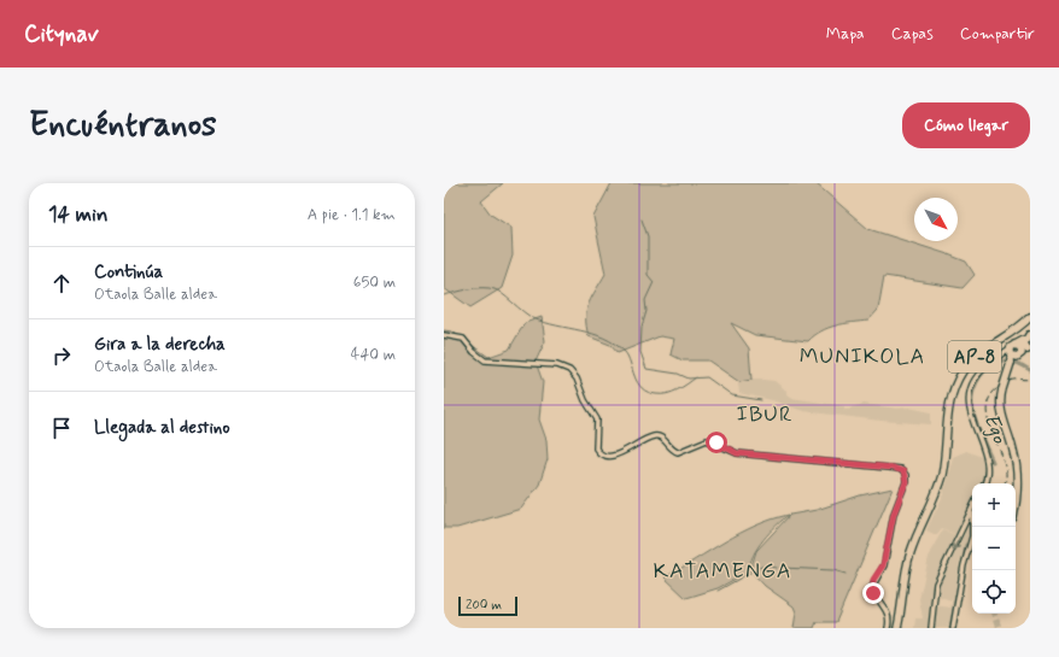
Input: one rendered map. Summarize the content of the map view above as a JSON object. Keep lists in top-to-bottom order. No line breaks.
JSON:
{"streets":{"highway":["AP-8"]},"districts":["MUNIKOLA","IBUR","KATAMENGA"],"water":["Ego"],"scale_bar":"200 m","north":"bottom right","page":{"header":"Citynav","nav":["Mapa","Capas","Compartir"],"buttons":"Cómo llegar","title":"Encuéntranos","heading":["14 min","A pie · 1.1 km"],"list":[["Continúa","Otaola Balle aldea","650 m"],["Gira a la derecha","Otaola Balle aldea","440 m"],"Llegada al destino"],"map_buttons":["+","−"],"scale":"200 m"}}
